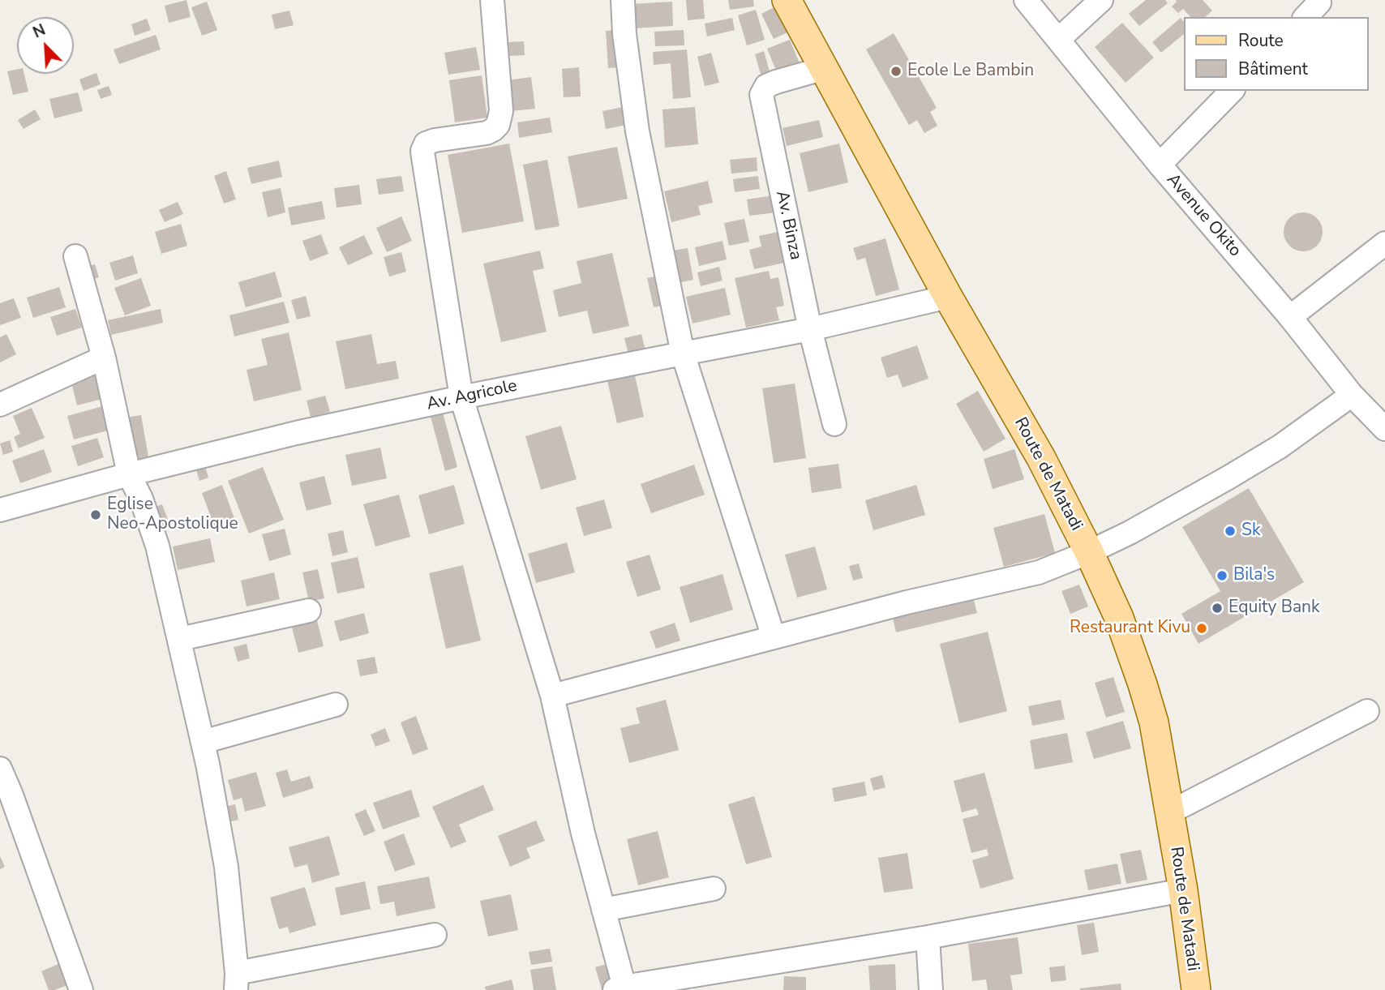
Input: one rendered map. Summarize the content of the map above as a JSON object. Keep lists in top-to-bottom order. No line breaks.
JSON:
{"streets":{"main road":["Route de Matadi"],"street":["Avenue Okito","Av. Binza","Av. Agricole"]},"crossings":[["Av. Binza","Av. Agricole"],["Av. Binza","Route de Matadi"],["Av. Agricole","Route de Matadi"]],"places":["Ecole Le Bambin","Eglise Neo-Apostolique","Sk","Bila's","Equity Bank","Restaurant Kivu"],"legend":["Route","Bâtiment"],"north":"top left"}
